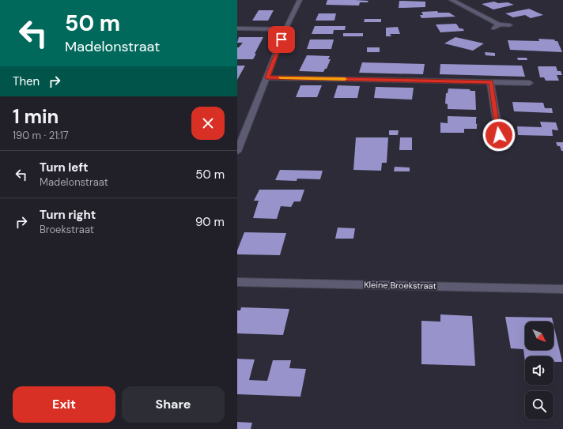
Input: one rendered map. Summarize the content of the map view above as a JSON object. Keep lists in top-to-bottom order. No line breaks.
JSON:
{"streets":{"street":["Kleine Broekstraat"]},"north":"bottom right","page":{"turn":["50 m","Madelonstraat"],"then":"Then","heading":["1 min","190 m · 21:17"],"list":[{"name":"Turn left","note":"Madelonstraat","value":"50 m"},{"name":"Turn right","note":"Broekstraat","value":"90 m"}],"buttons":["Exit","Share"]}}
